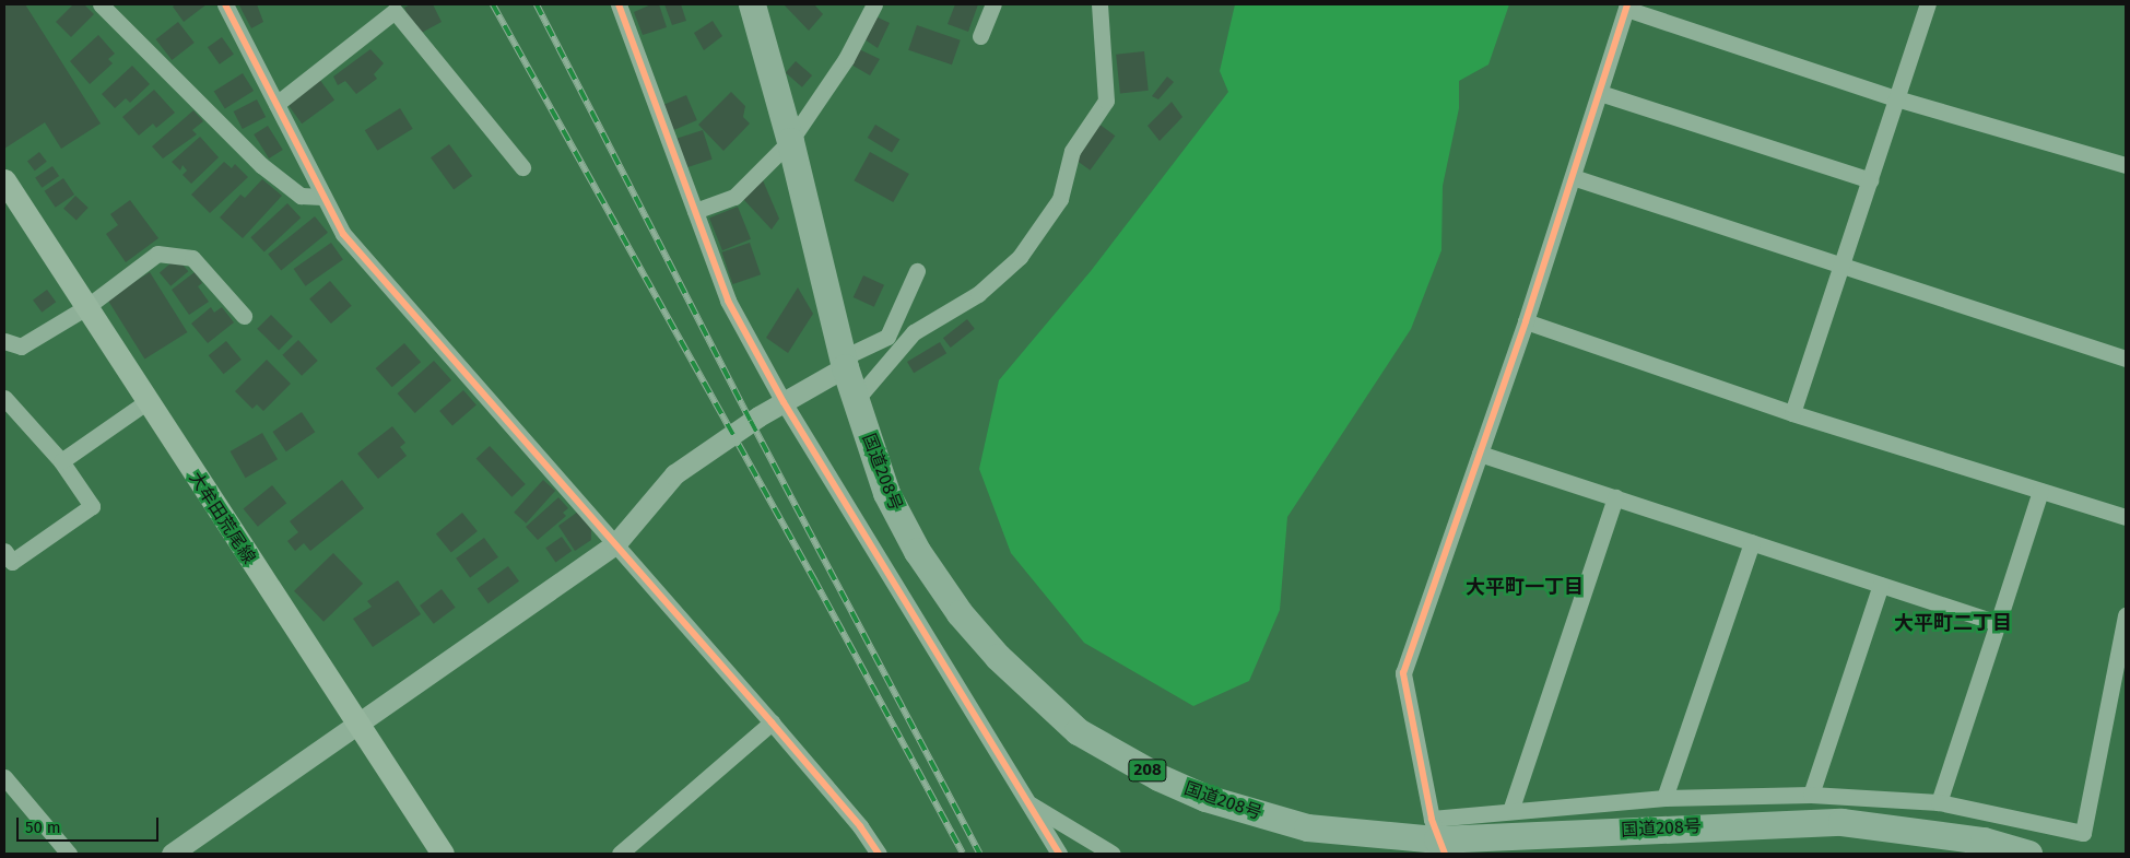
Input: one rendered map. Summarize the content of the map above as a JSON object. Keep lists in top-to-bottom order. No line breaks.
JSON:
{"streets":{"highway":["国道208号","208"],"main road":["大牟田荒尾線"]},"districts":["大平町一丁目","大平町二丁目"],"scale_bar":"50 m"}
